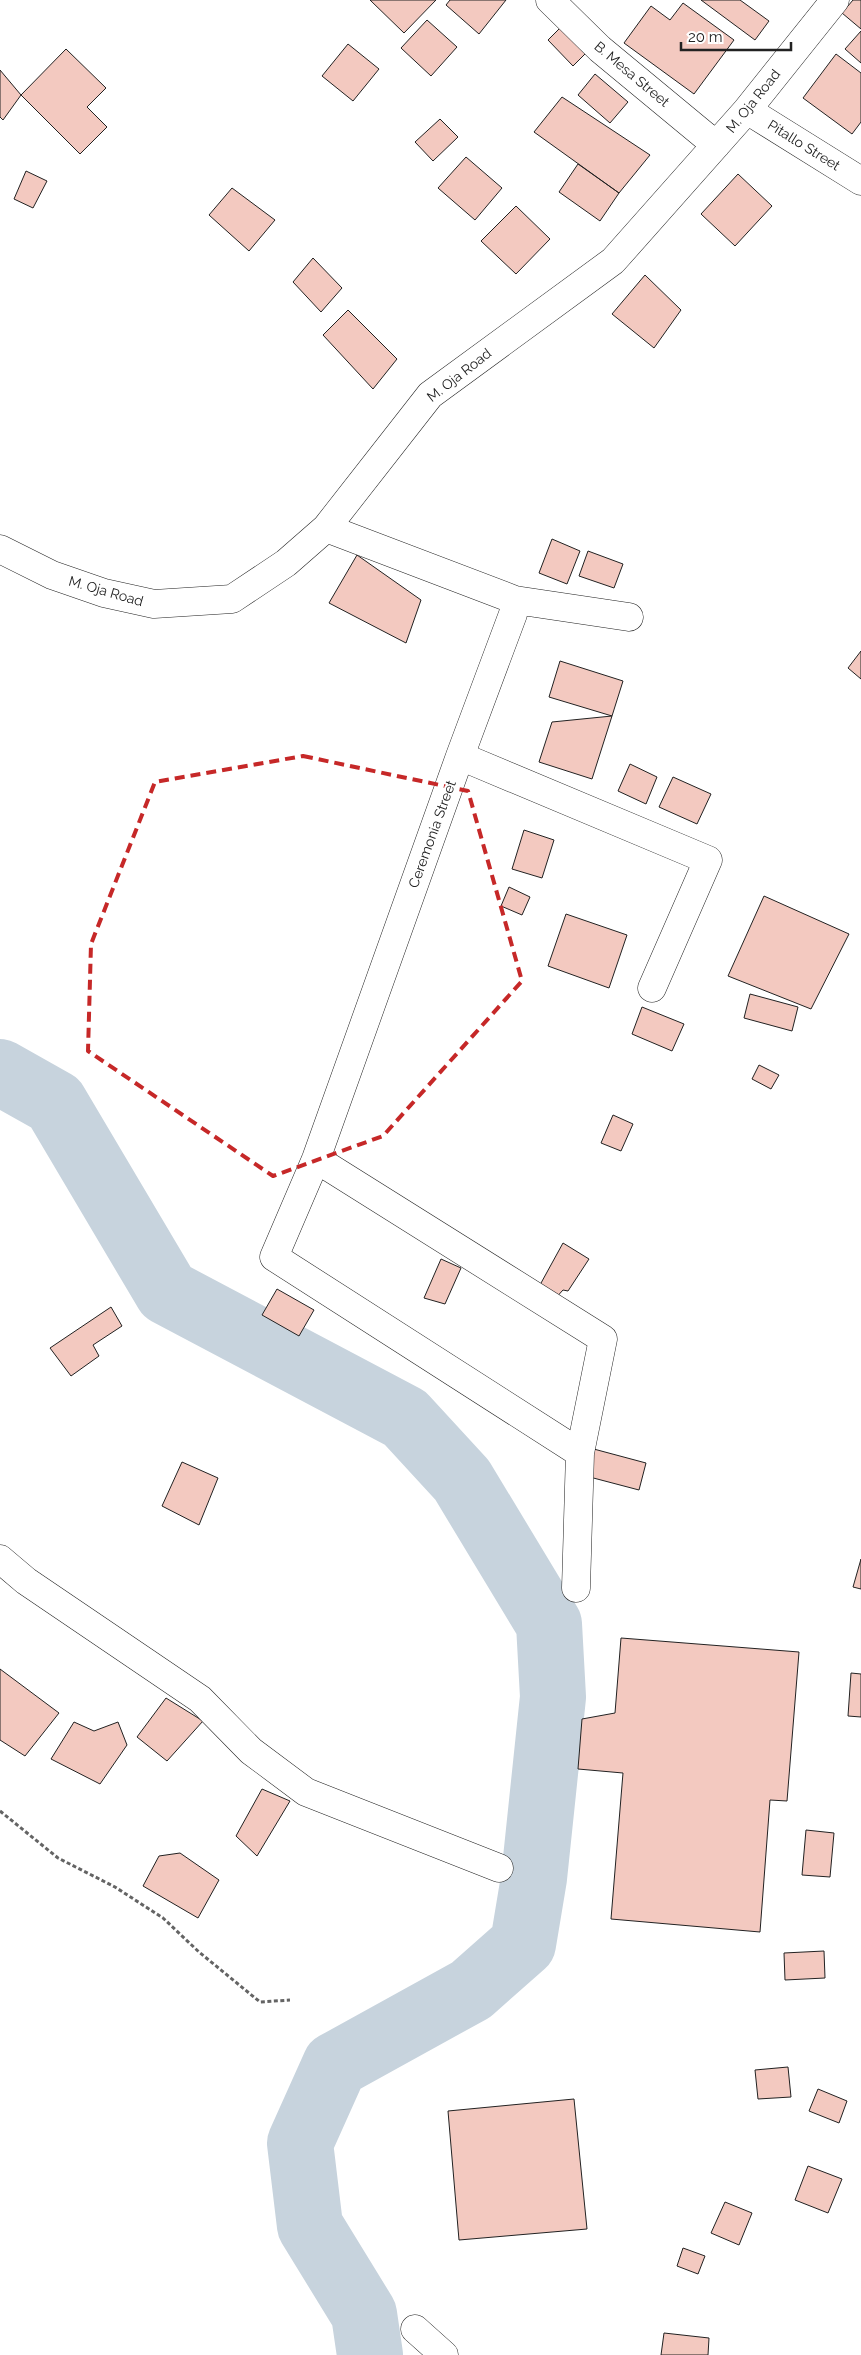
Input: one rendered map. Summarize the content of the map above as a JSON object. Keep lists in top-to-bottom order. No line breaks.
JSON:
{"streets":{"street":["B. Mesa Street","M. Oja Road","Pitallo Street","Ceremonia Street"]},"crossings":[["B. Mesa Street","M. Oja Road"],["M. Oja Road","Pitallo Street"]],"scale_bar":"20 m"}
